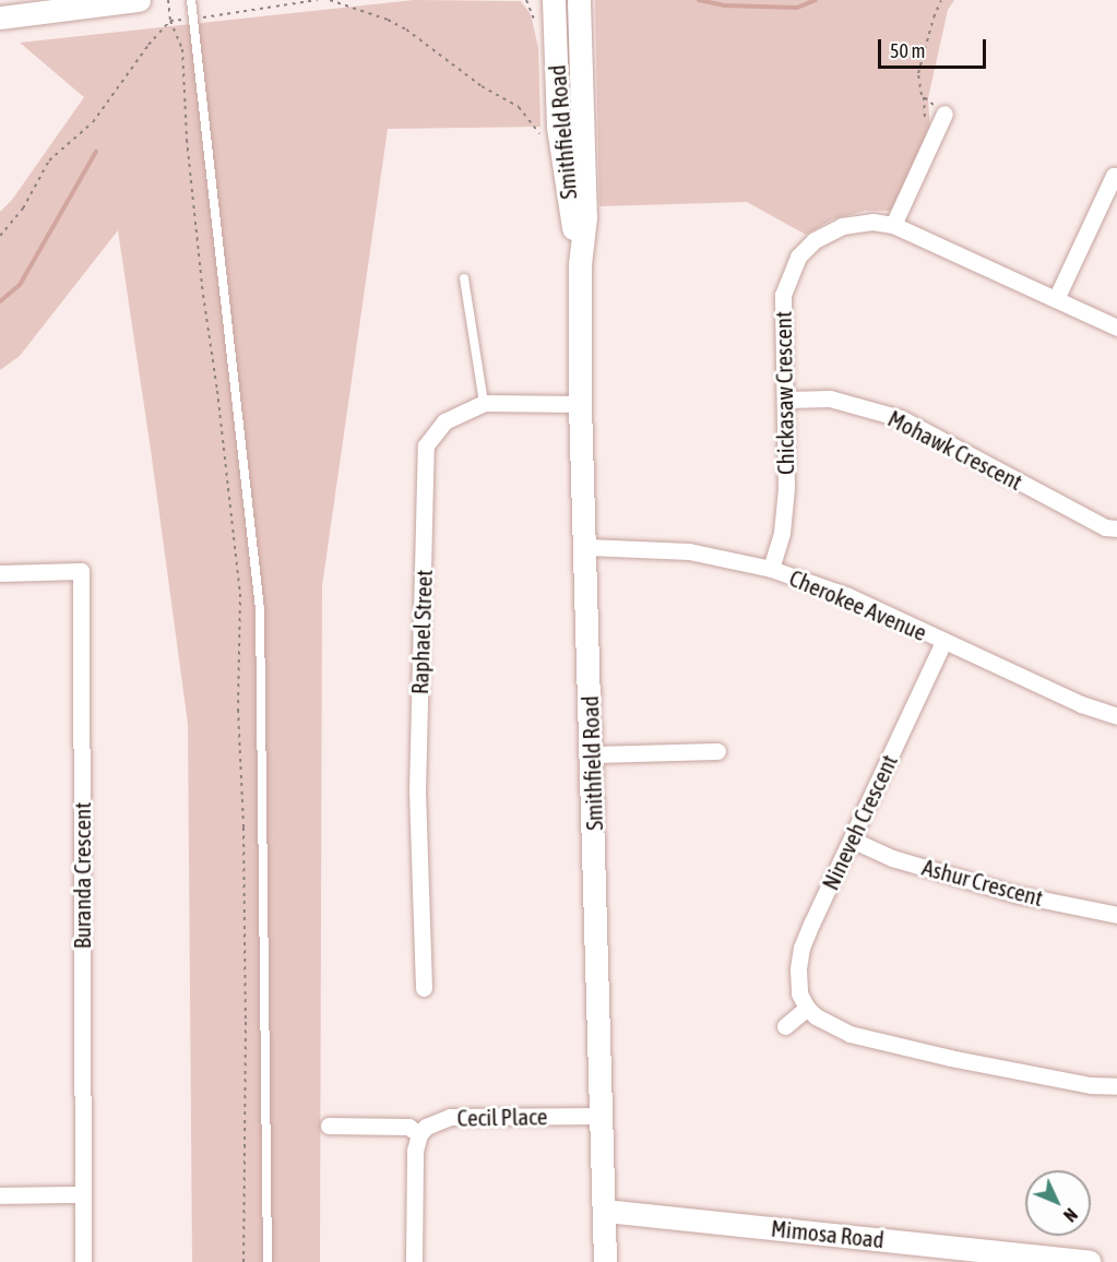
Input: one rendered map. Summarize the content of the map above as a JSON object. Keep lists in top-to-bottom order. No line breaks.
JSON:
{"streets":{"main road":["Smithfield Road","Mimosa Road"],"street":["Chickasaw Crescent","Mohawk Crescent","Cherokee Avenue","Raphael Street","Nineveh Crescent","Buranda Crescent","Ashur Crescent","Cecil Place"]},"crossings":[["Smithfield Road","Cherokee Avenue"],["Smithfield Road","Raphael Street"],["Smithfield Road","Cecil Place"],["Smithfield Road","Mimosa Road"],["Chickasaw Crescent","Mohawk Crescent"],["Chickasaw Crescent","Cherokee Avenue"],["Cherokee Avenue","Nineveh Crescent"],["Nineveh Crescent","Ashur Crescent"]],"scale_bar":"50 m","north":"bottom right"}
